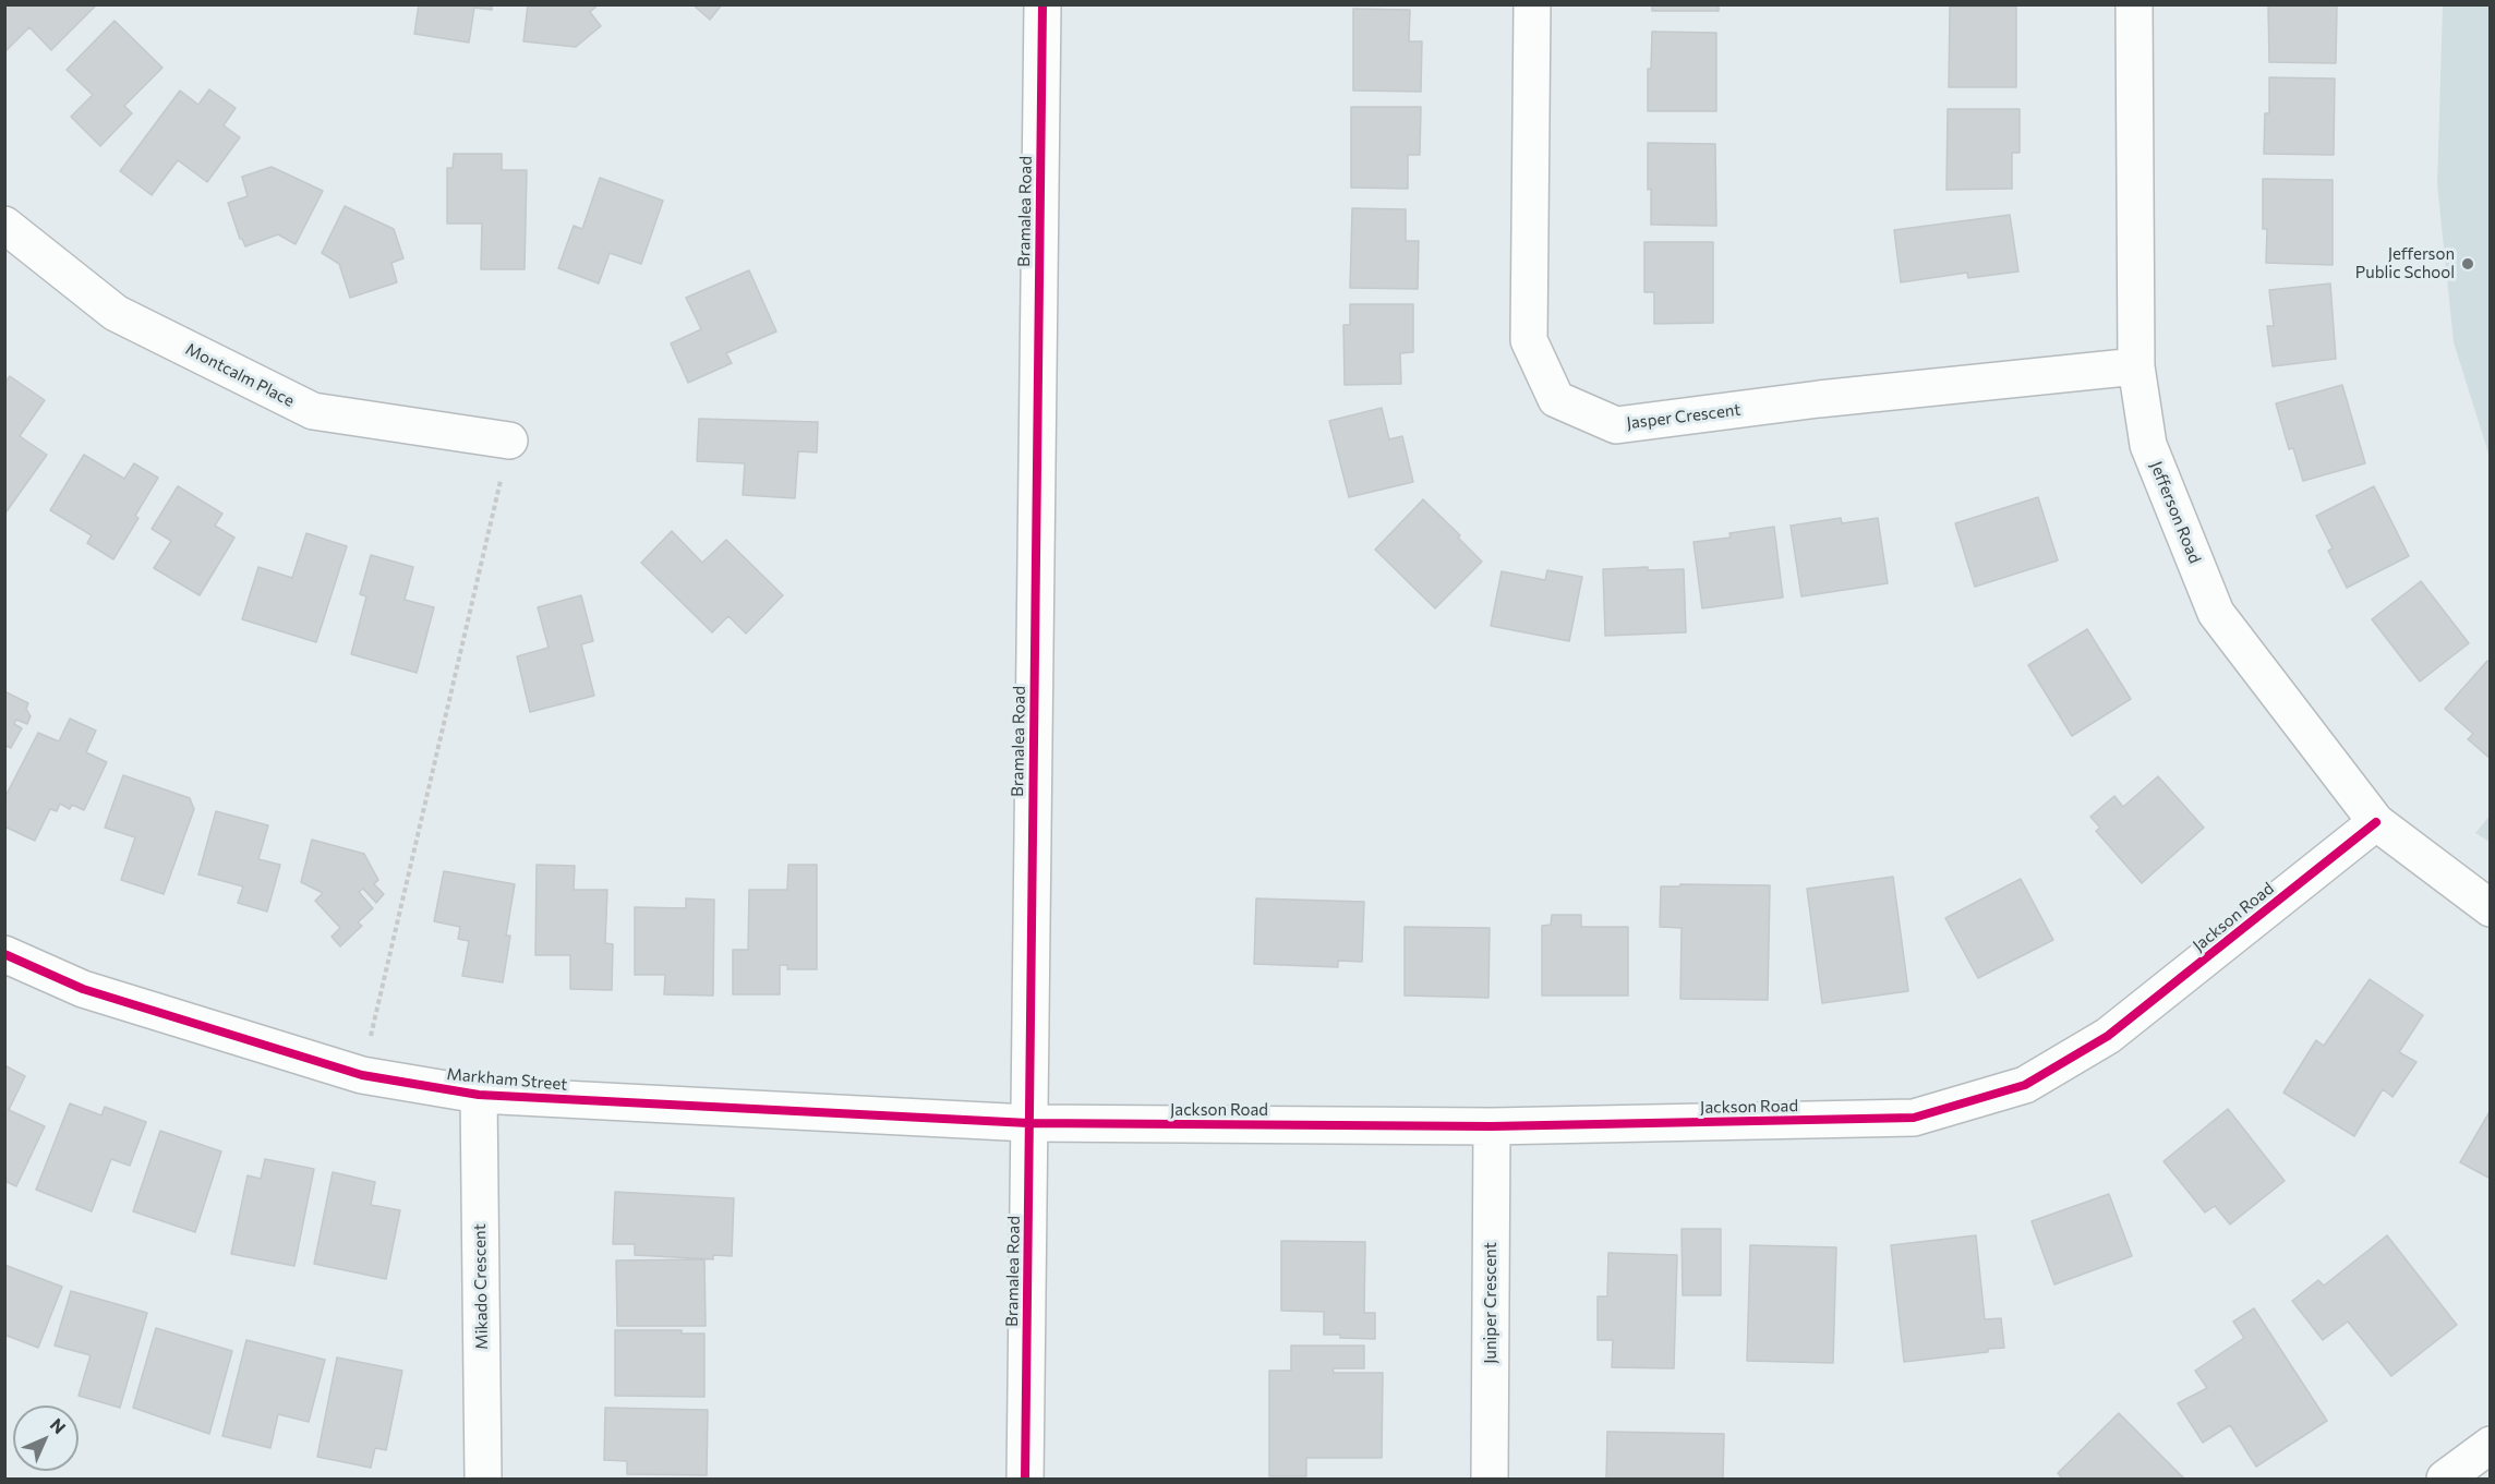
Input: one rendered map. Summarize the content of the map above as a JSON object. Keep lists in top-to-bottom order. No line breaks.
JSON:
{"streets":{"street":["Bramalea Road","Montcalm Place","Jasper Crescent","Jefferson Road","Jackson Road","Markham Street","Mikado Crescent","Juniper Crescent"]},"crossings":[["Bramalea Road","Jackson Road"],["Bramalea Road","Markham Street"],["Jasper Crescent","Jefferson Road"],["Jefferson Road","Jackson Road"],["Jackson Road","Markham Street"],["Jackson Road","Juniper Crescent"],["Markham Street","Mikado Crescent"]],"places":["Jefferson Public School"],"north":"top right"}
